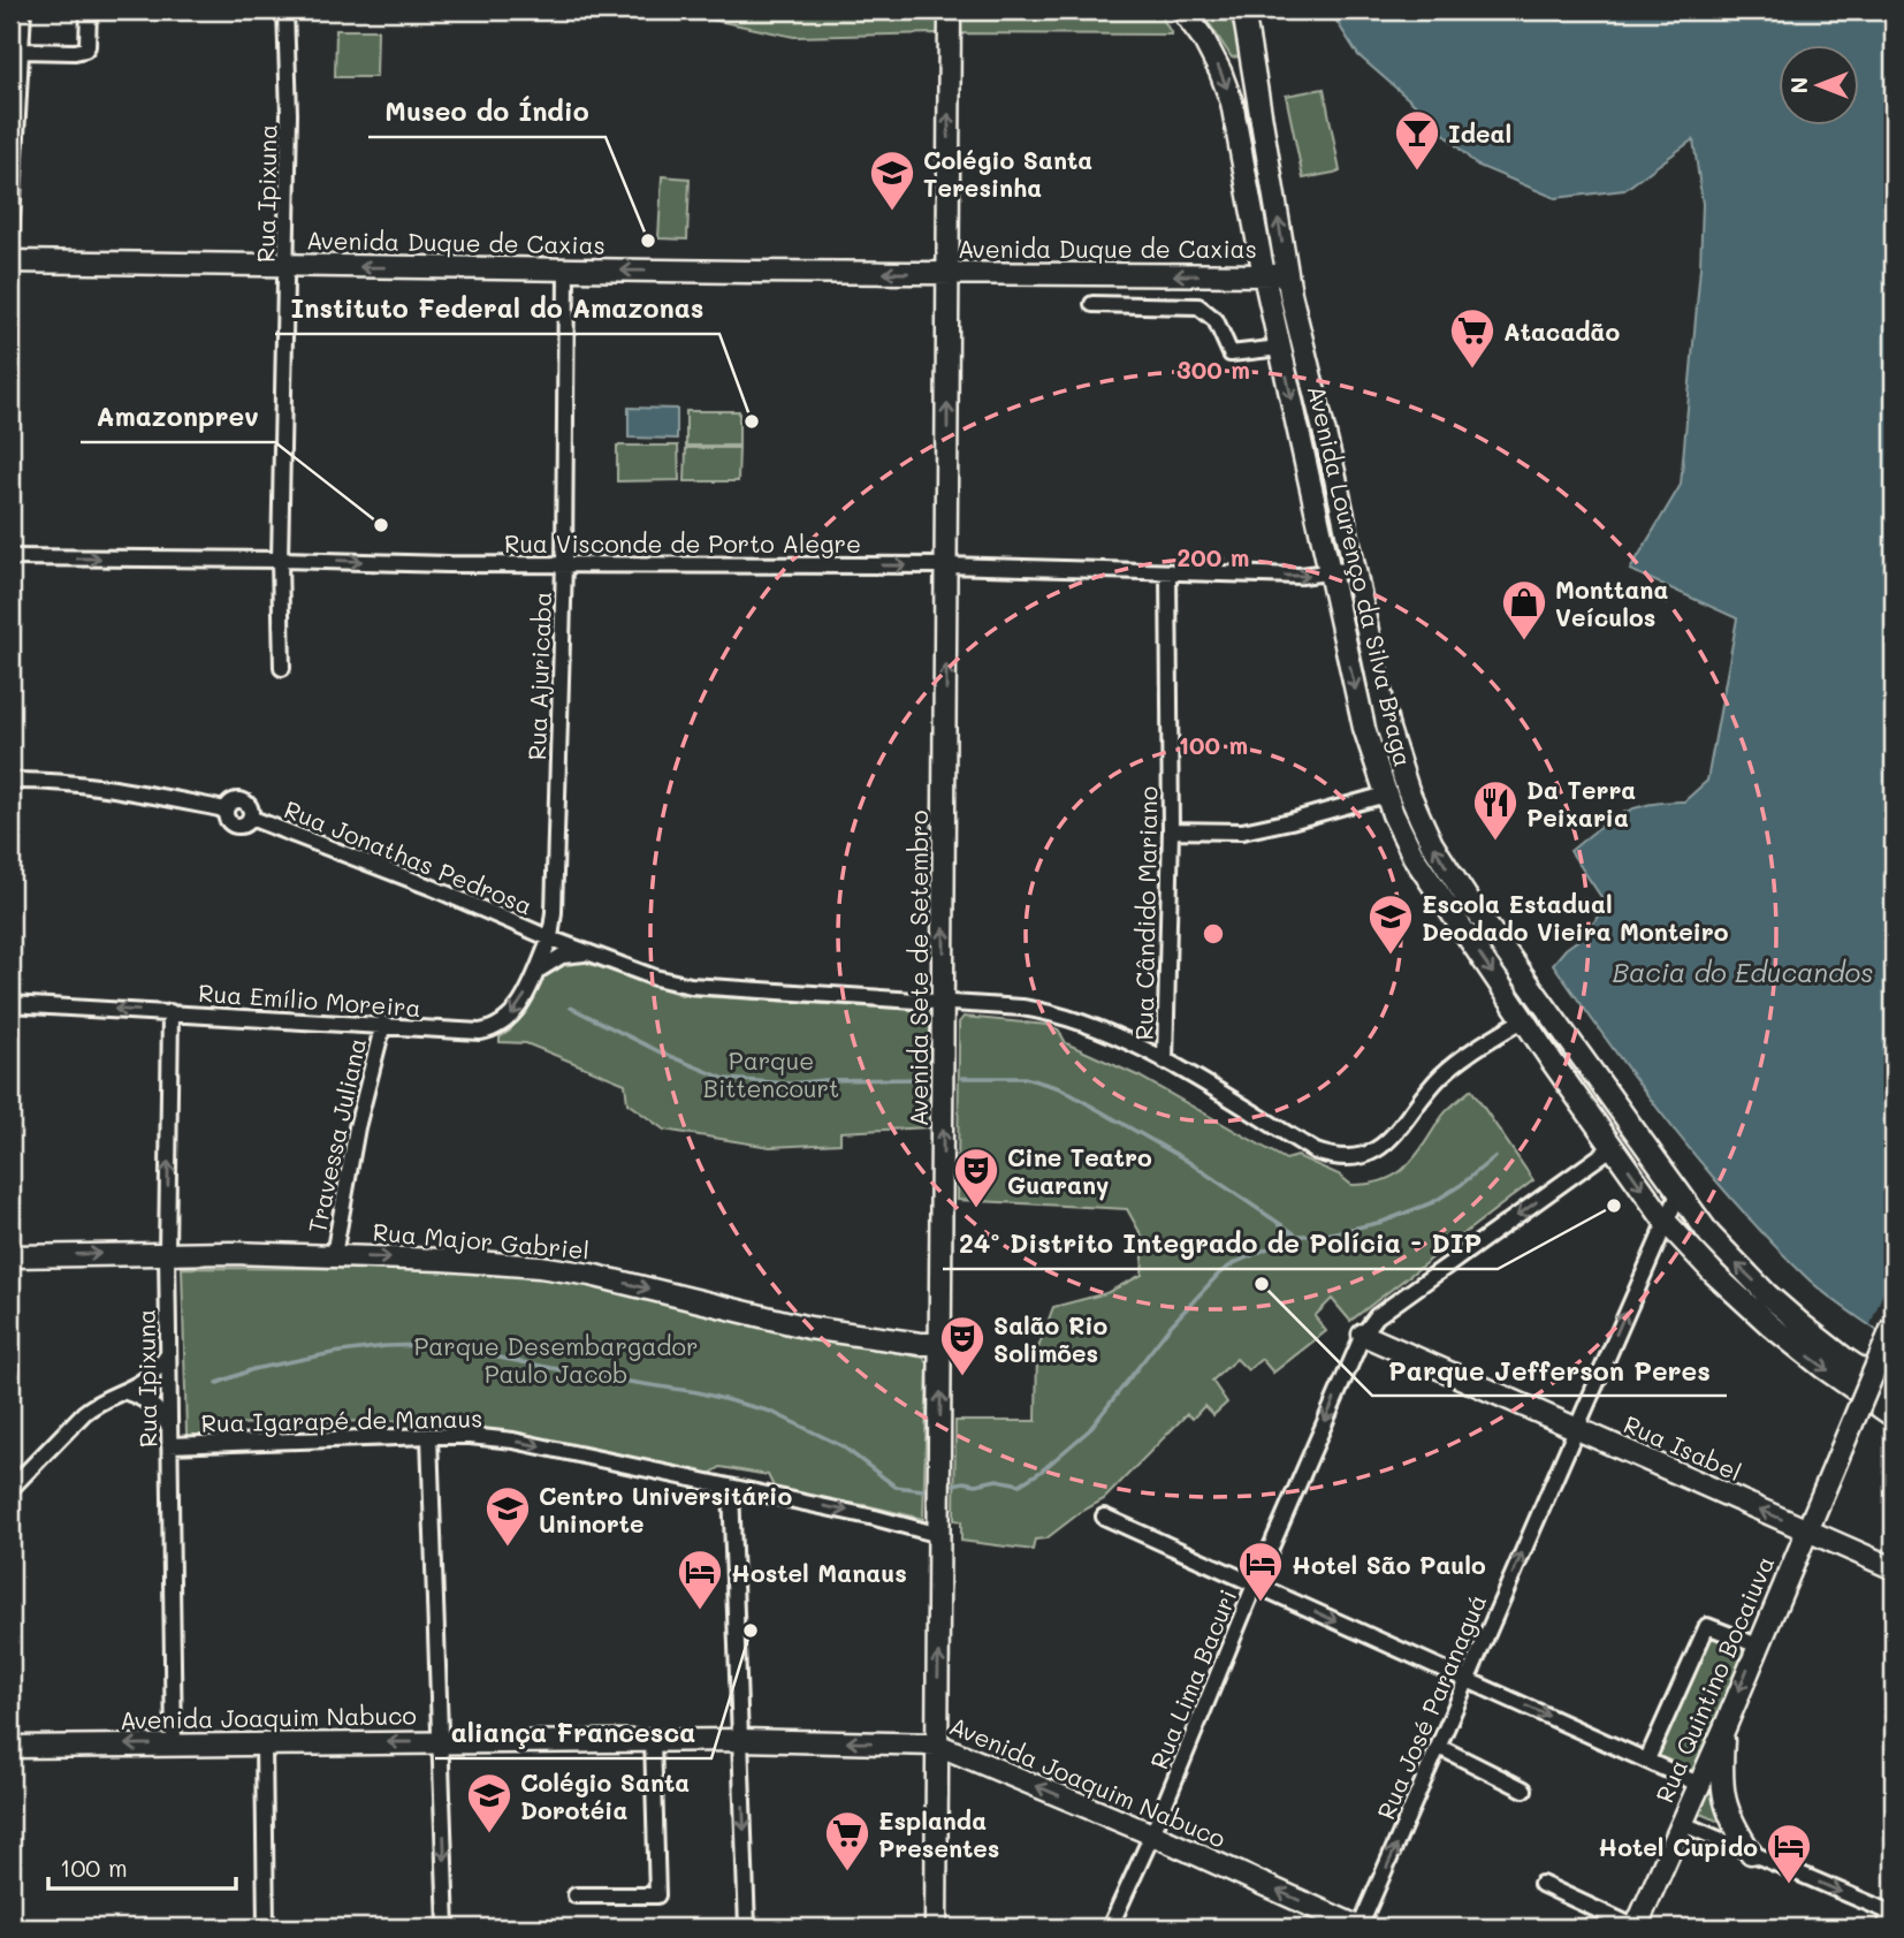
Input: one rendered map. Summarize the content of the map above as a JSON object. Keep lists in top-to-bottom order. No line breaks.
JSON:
{"streets":{"street":["Rua Ipixuna","Avenida Duque de Caxias","Rua Visconde de Porto Alegre","Avenida Lourenço da Silva Braga","Rua Ajuricaba","Rua Jonathas Pedrosa","Rua Cândido Mariano","Avenida Sete de Setembro","Rua Emílio Moreira","Travessa Juliana","Rua Major Gabriel","Rua Igarapé de Manaus","Rua Isabel","Rua Lima Bacuri","Rua Quintino Bocaiuva","Rua José Paranaguá","Avenida Joaquim Nabuco"]},"crossings":[["Rua Ipixuna","Avenida Duque de Caxias"],["Rua Ipixuna","Rua Visconde de Porto Alegre"],["Rua Ipixuna","Rua Emílio Moreira"],["Rua Ipixuna","Rua Major Gabriel"],["Rua Ipixuna","Rua Igarapé de Manaus"],["Rua Ipixuna","Avenida Joaquim Nabuco"],["Avenida Duque de Caxias","Avenida Lourenço da Silva Braga"],["Avenida Duque de Caxias","Rua Ajuricaba"],["Avenida Duque de Caxias","Avenida Sete de Setembro"],["Rua Visconde de Porto Alegre","Avenida Lourenço da Silva Braga"],["Rua Visconde de Porto Alegre","Rua Ajuricaba"],["Rua Visconde de Porto Alegre","Rua Cândido Mariano"],["Rua Visconde de Porto Alegre","Avenida Sete de Setembro"],["Avenida Lourenço da Silva Braga","Rua Jonathas Pedrosa"],["Avenida Lourenço da Silva Braga","Rua Lima Bacuri"],["Avenida Lourenço da Silva Braga","Rua José Paranaguá"],["Rua Ajuricaba","Rua Jonathas Pedrosa"],["Rua Ajuricaba","Rua Emílio Moreira"],["Rua Jonathas Pedrosa","Rua Cândido Mariano"],["Rua Jonathas Pedrosa","Avenida Sete de Setembro"],["Rua Jonathas Pedrosa","Rua Emílio Moreira"],["Avenida Sete de Setembro","Rua Major Gabriel"],["Avenida Sete de Setembro","Rua Igarapé de Manaus"],["Avenida Sete de Setembro","Avenida Joaquim Nabuco"],["Rua Emílio Moreira","Travessa Juliana"],["Travessa Juliana","Rua Major Gabriel"],["Rua Isabel","Rua Lima Bacuri"],["Rua Isabel","Rua Quintino Bocaiuva"],["Rua Isabel","Rua José Paranaguá"],["Rua Lima Bacuri","Avenida Joaquim Nabuco"],["Rua José Paranaguá","Avenida Joaquim Nabuco"]],"one_way":["Avenida Duque de Caxias","Rua Visconde de Porto Alegre","Avenida Sete de Setembro","Rua Emílio Moreira","Rua Major Gabriel","Rua Igarapé de Manaus","Rua Isabel","Rua Lima Bacuri","Rua José Paranaguá","Avenida Joaquim Nabuco"],"water":["Bacia do Educandos"],"parks":["Parque Bittencourt","Parque Desembargador Paulo Jacob"],"places":{"bar":["Ideal"],"school or university":["Colégio Santa Teresinha","Escola Estadual Deodado Vieira Monteiro","Centro Universitário Uninorte","Colégio Santa Dorotéia"],"other":["Museo do Índio","Instituto Federal do Amazonas","Amazonprev","24º Distrito Integrado de Polícia - DIP","Parque Jefferson Peres","aliança Francesca"],"supermarket":["Atacadão","Esplanda Presentes"],"shop":["Monttana Veículos"],"restaurant":["Da Terra Peixaria"],"theatre":["Cine Teatro Guarany","Salão Rio Solimões"],"hotel":["Hotel São Paulo","Hostel Manaus","Hotel Cupido"]},"scale_bar":"100 m","north":"left","rings":["300 m","200 m","100 m"]}
